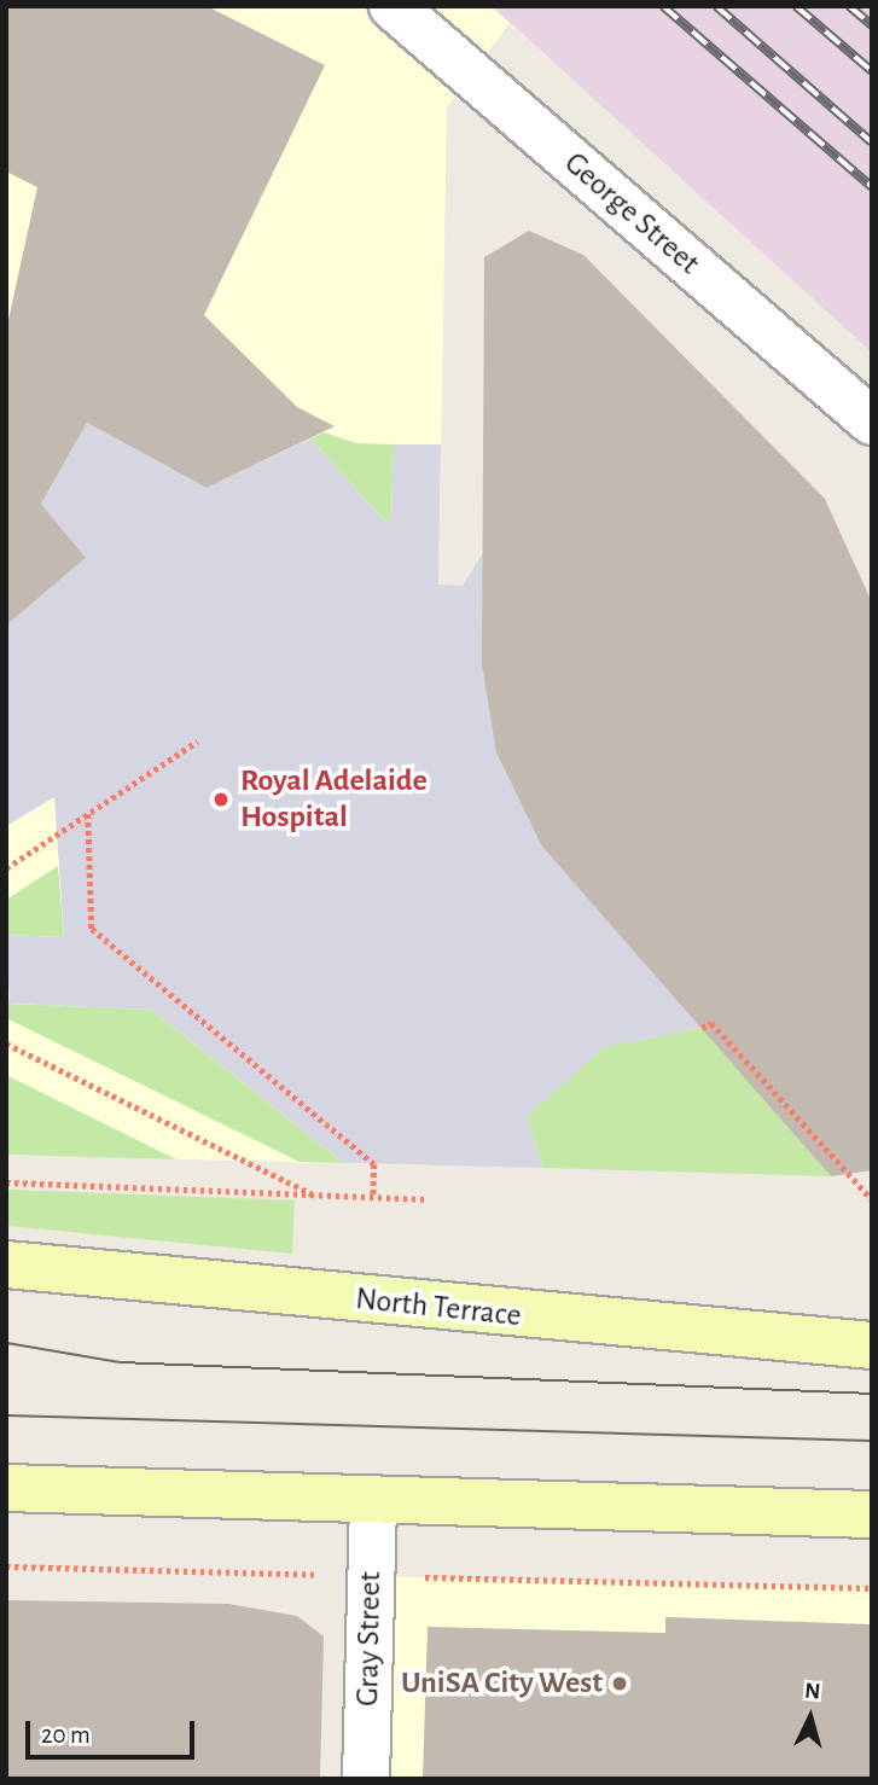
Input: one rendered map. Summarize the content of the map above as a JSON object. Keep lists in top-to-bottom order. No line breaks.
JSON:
{"streets":{"main road":["North Terrace"],"street":["George Street","Gray Street"]},"places":["Royal Adelaide Hospital","UniSA City West"],"scale_bar":"20 m","north":"top"}
